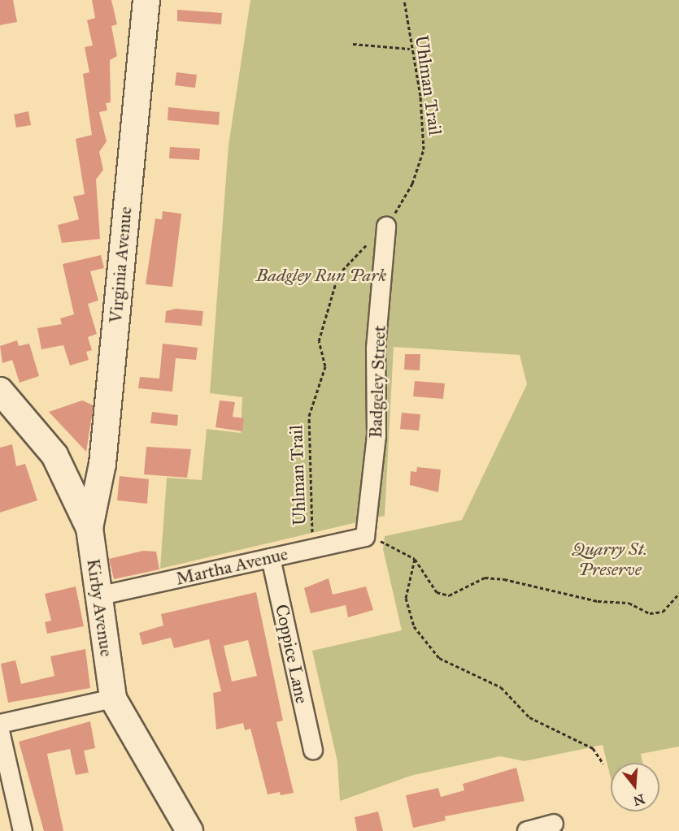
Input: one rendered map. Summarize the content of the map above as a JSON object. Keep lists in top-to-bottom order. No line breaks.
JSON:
{"streets":{"street":["Virginia Avenue","Badgeley Street","Martha Avenue","Kirby Avenue","Coppice Lane"],"path":["Uhlman Trail"]},"crossings":[["Uhlman Trail","Badgeley Street"],["Uhlman Trail","Martha Avenue"],["Virginia Avenue","Kirby Avenue"],["Badgeley Street","Martha Avenue"],["Martha Avenue","Kirby Avenue"],["Martha Avenue","Coppice Lane"]],"parks":["Badgley Run Park","Quarry St. Preserve"],"north":"bottom"}
